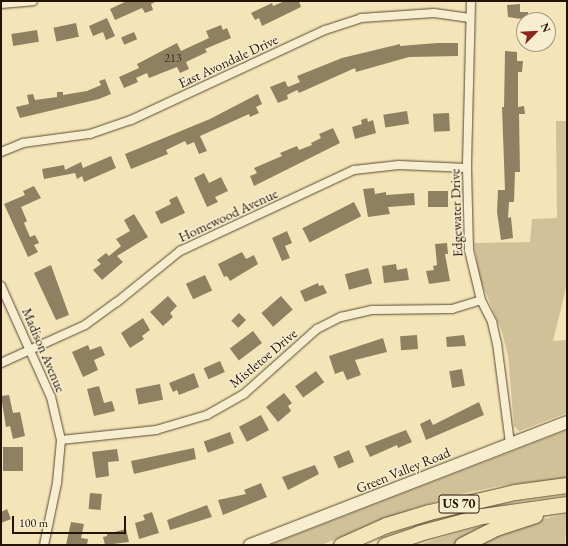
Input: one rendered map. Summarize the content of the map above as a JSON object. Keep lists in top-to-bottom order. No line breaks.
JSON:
{"streets":{"highway":["US 70"],"main road":["Green Valley Road"],"street":["East Avondale Drive","Edgewater Drive","Homewood Avenue","Madison Avenue","Mistletoe Drive"]},"crossings":[["East Avondale Drive","Edgewater Drive"],["Edgewater Drive","Homewood Avenue"],["Edgewater Drive","Mistletoe Drive"],["Edgewater Drive","Green Valley Road"],["Homewood Avenue","Madison Avenue"],["Madison Avenue","Mistletoe Drive"]],"house_numbers":["213"],"scale_bar":"100 m","north":"top right"}
